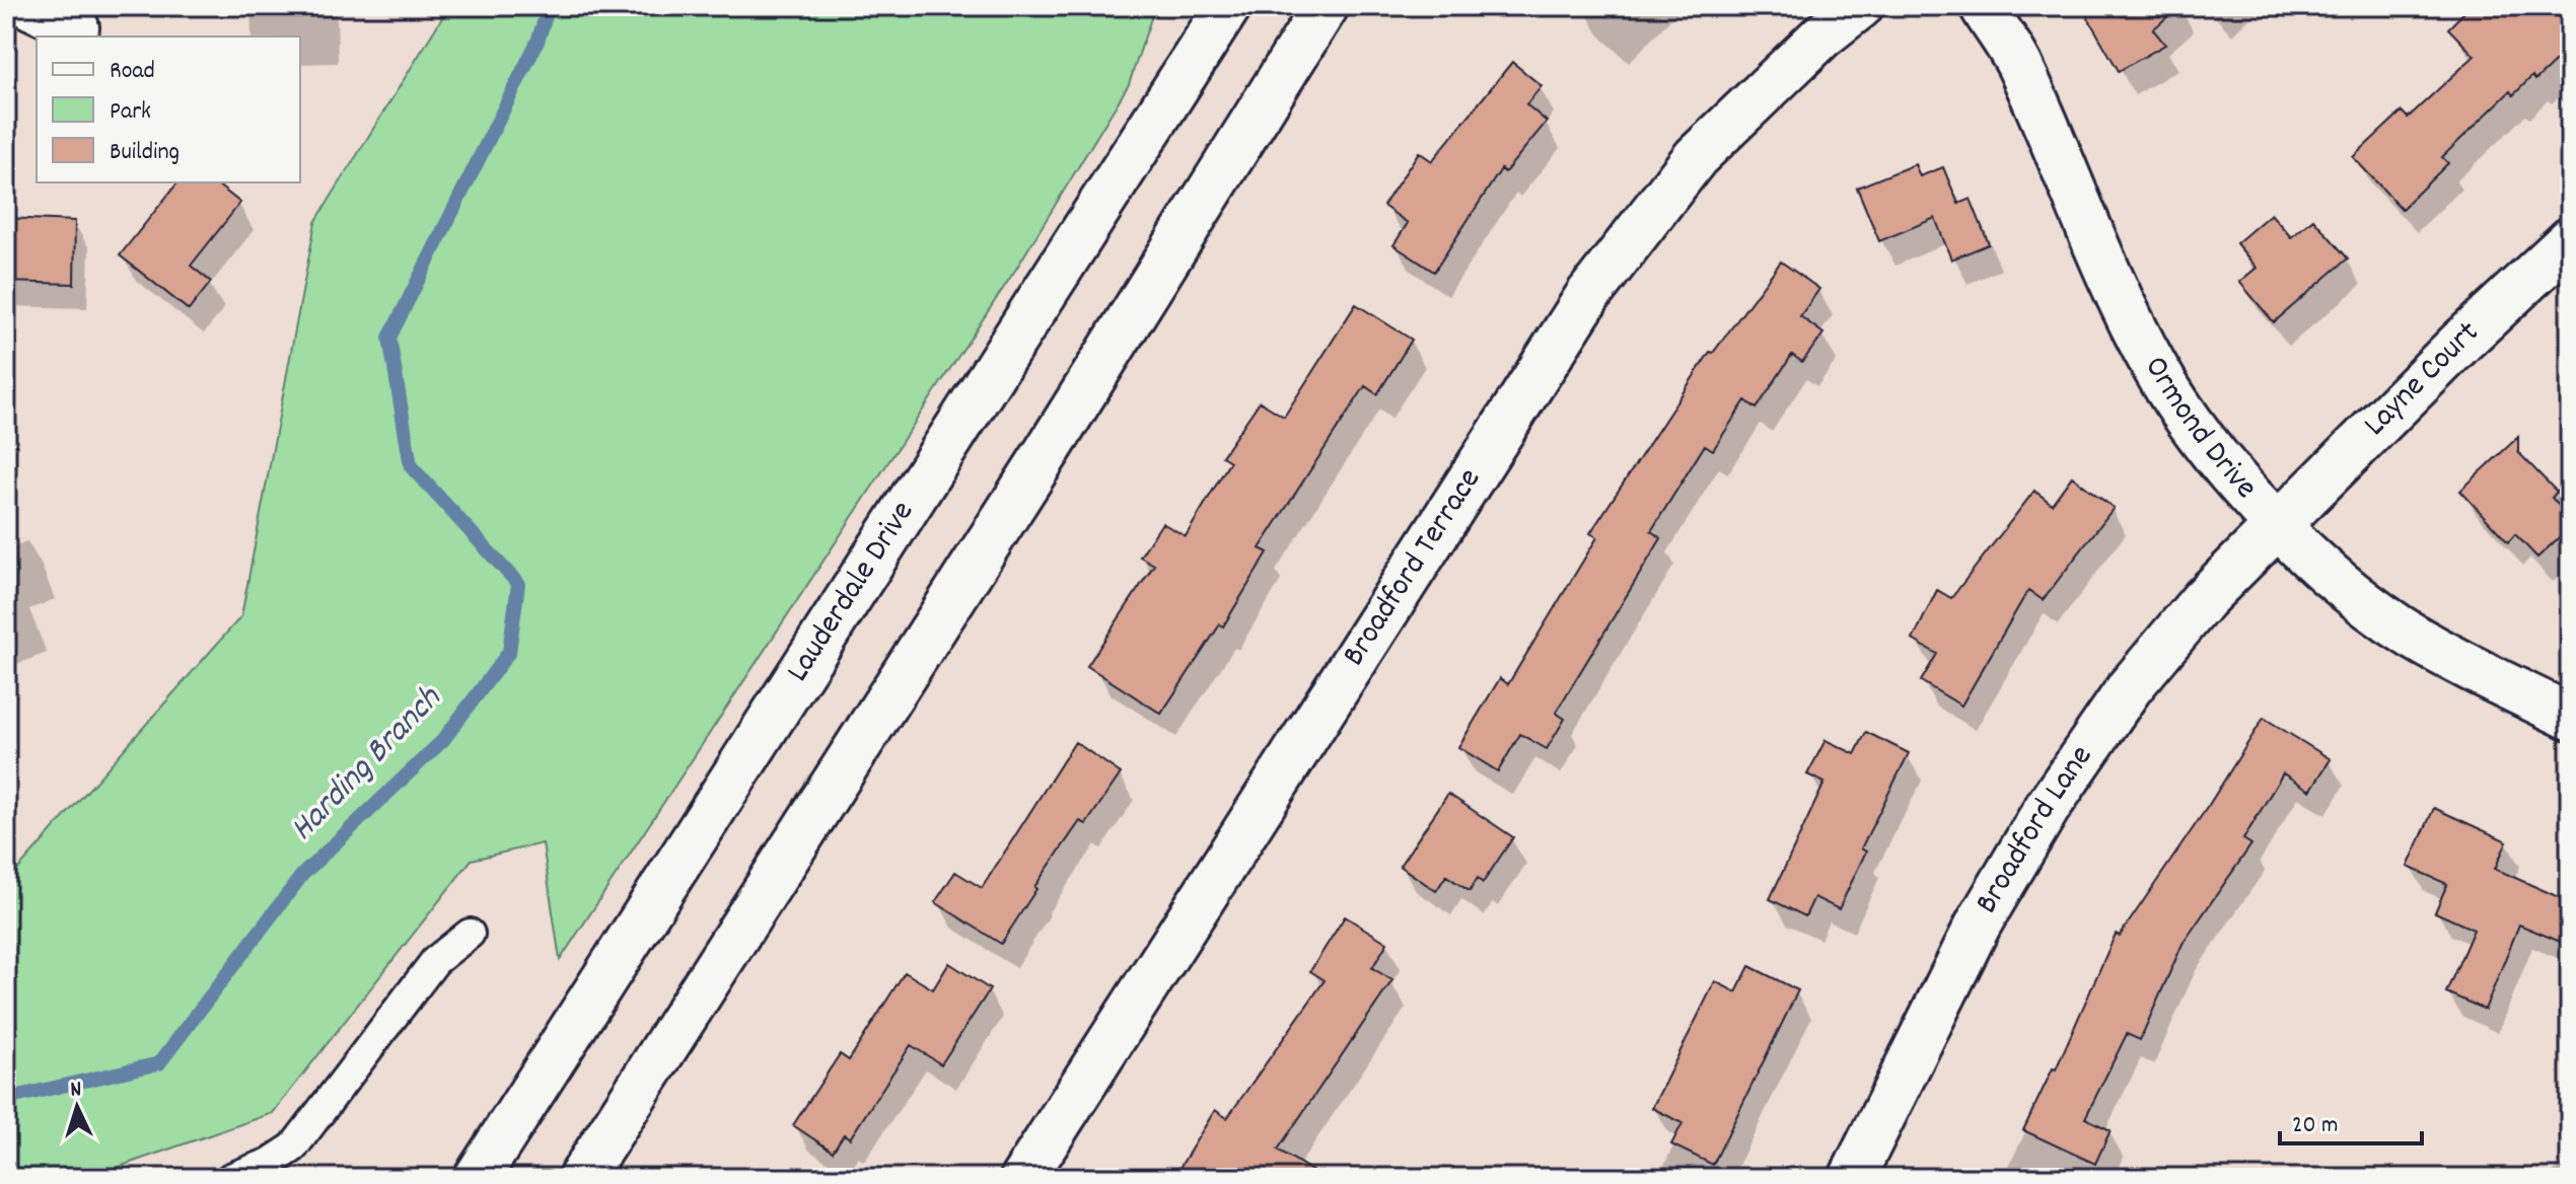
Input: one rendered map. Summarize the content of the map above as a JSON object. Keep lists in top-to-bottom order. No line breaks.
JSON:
{"streets":{"street":["Layne Court","Ormond Drive","Broadford Terrace","Lauderdale Drive","Broadford Lane"]},"crossings":[["Layne Court","Ormond Drive"],["Layne Court","Broadford Lane"],["Ormond Drive","Broadford Lane"]],"water":["Harding Branch"],"legend":["Road","Park","Building"],"scale_bar":"20 m","north":"top"}
